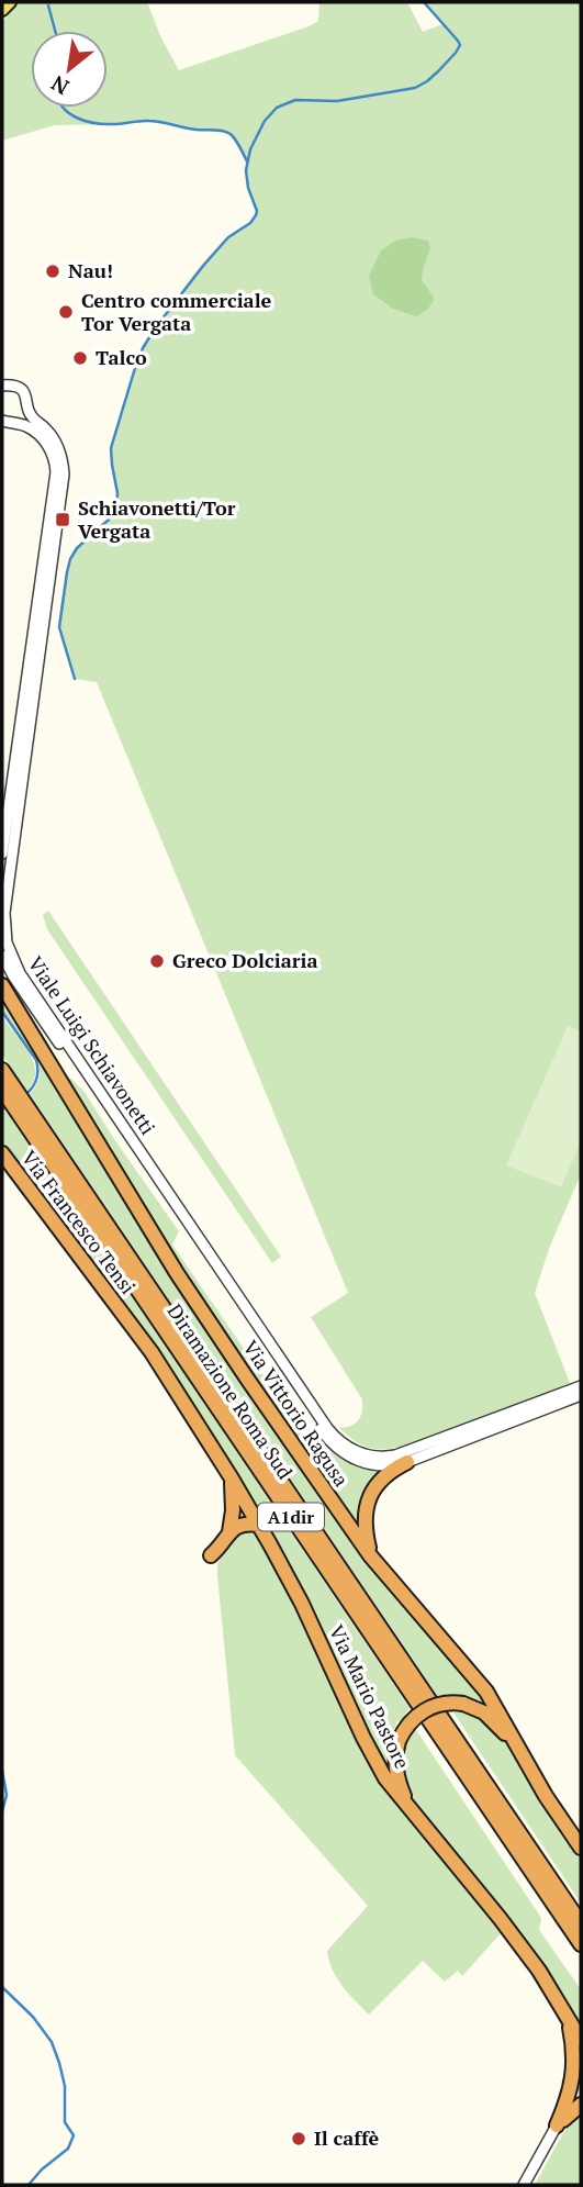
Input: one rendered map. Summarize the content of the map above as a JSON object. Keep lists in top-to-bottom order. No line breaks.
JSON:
{"streets":{"highway":["Via Francesco Tensi","Diramazione Roma Sud","Via Vittorio Ragusa","A1dir","Via Mario Pastore"],"street":["Viale Luigi Schiavonetti"]},"crossings":[["Via Francesco Tensi","Via Mario Pastore"]],"places":{"other":["Nau!","Centro commerciale Tor Vergata","Talco","Greco Dolciaria","Il caffè"],"transit":["Schiavonetti/Tor Vergata"]},"north":"bottom left"}
